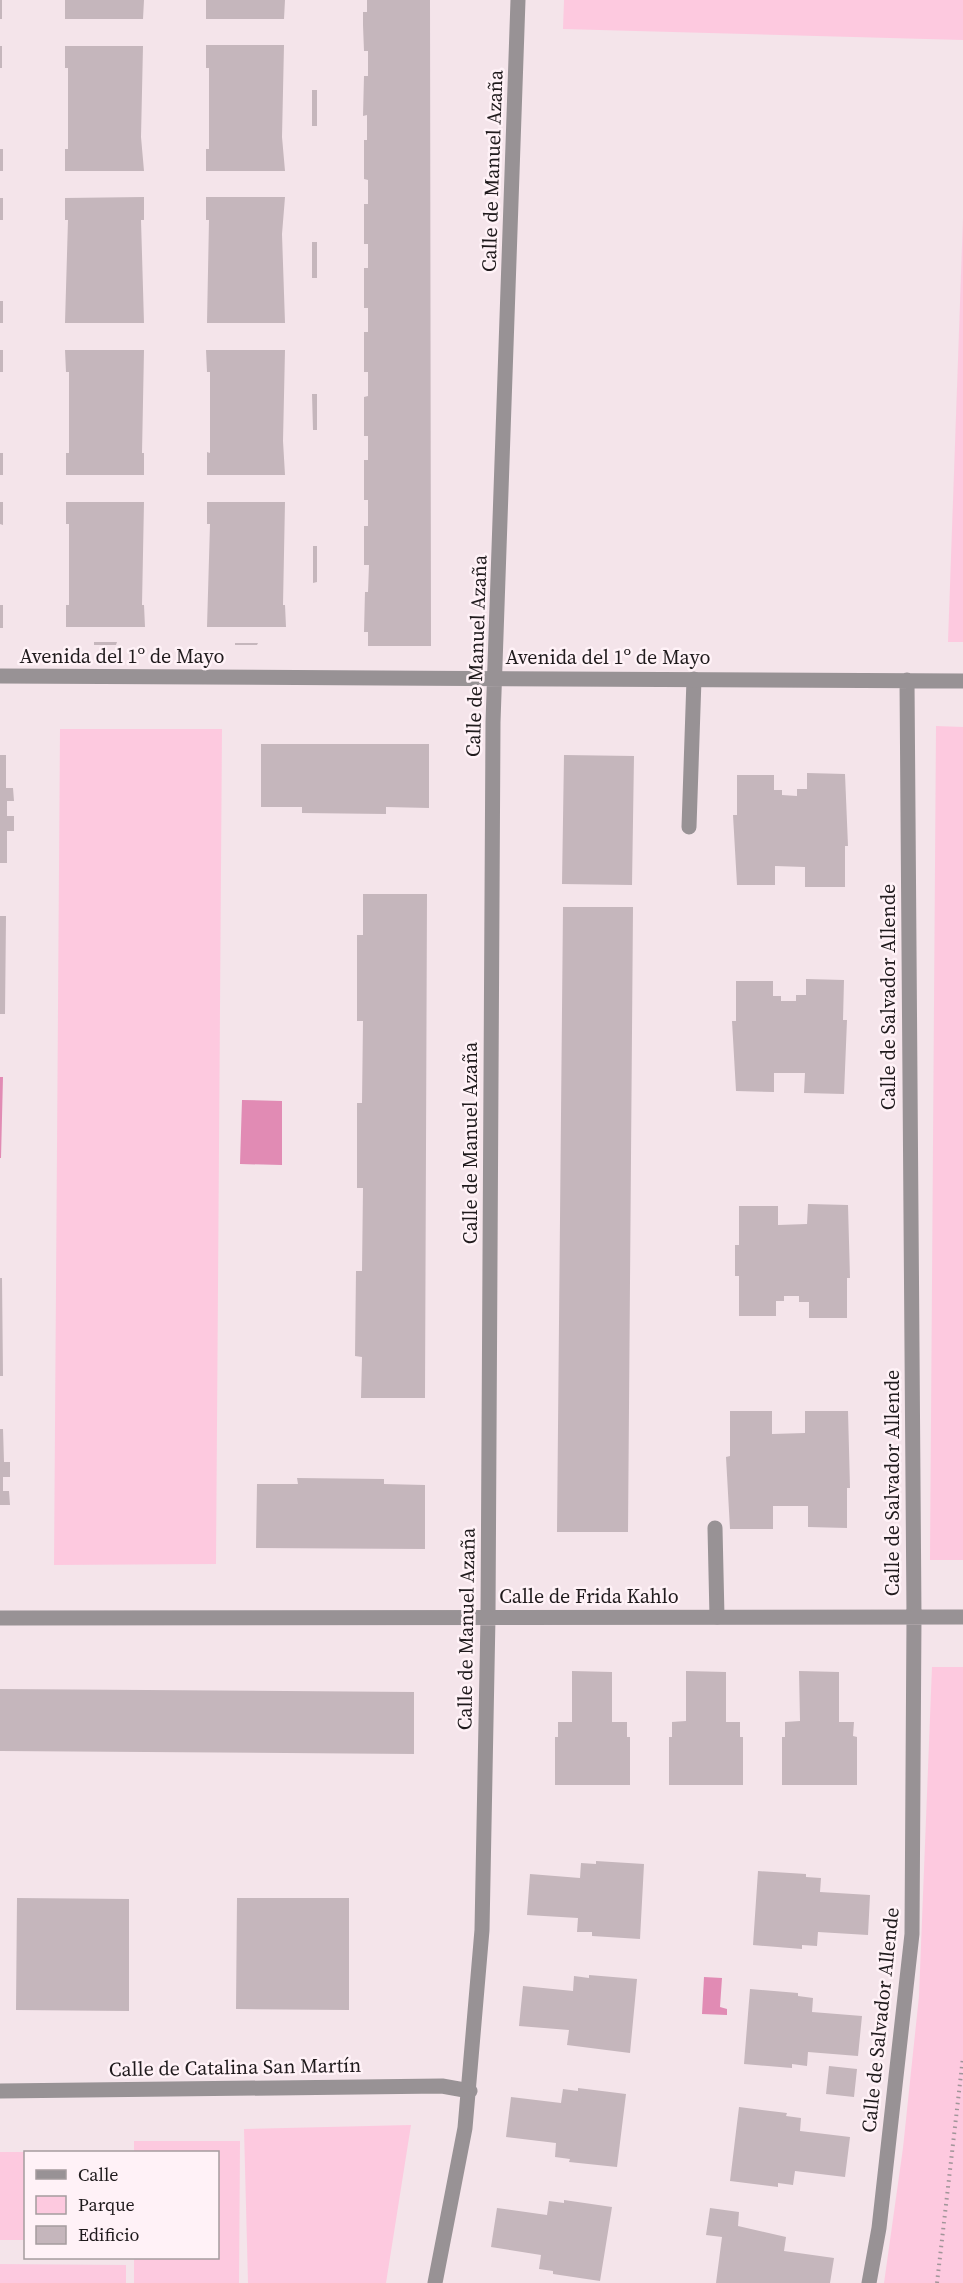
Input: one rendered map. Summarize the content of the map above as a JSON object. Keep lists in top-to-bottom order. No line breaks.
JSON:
{"streets":{"street":["Calle de Manuel Azaña","Avenida del 1º de Mayo","Calle de Salvador Allende","Calle de Frida Kahlo","Calle de Catalina San Martín"]},"crossings":[["Calle de Manuel Azaña","Avenida del 1º de Mayo"],["Calle de Manuel Azaña","Calle de Frida Kahlo"],["Calle de Manuel Azaña","Calle de Catalina San Martín"],["Avenida del 1º de Mayo","Calle de Salvador Allende"],["Calle de Salvador Allende","Calle de Frida Kahlo"]],"legend":["Calle","Parque","Edificio"]}
